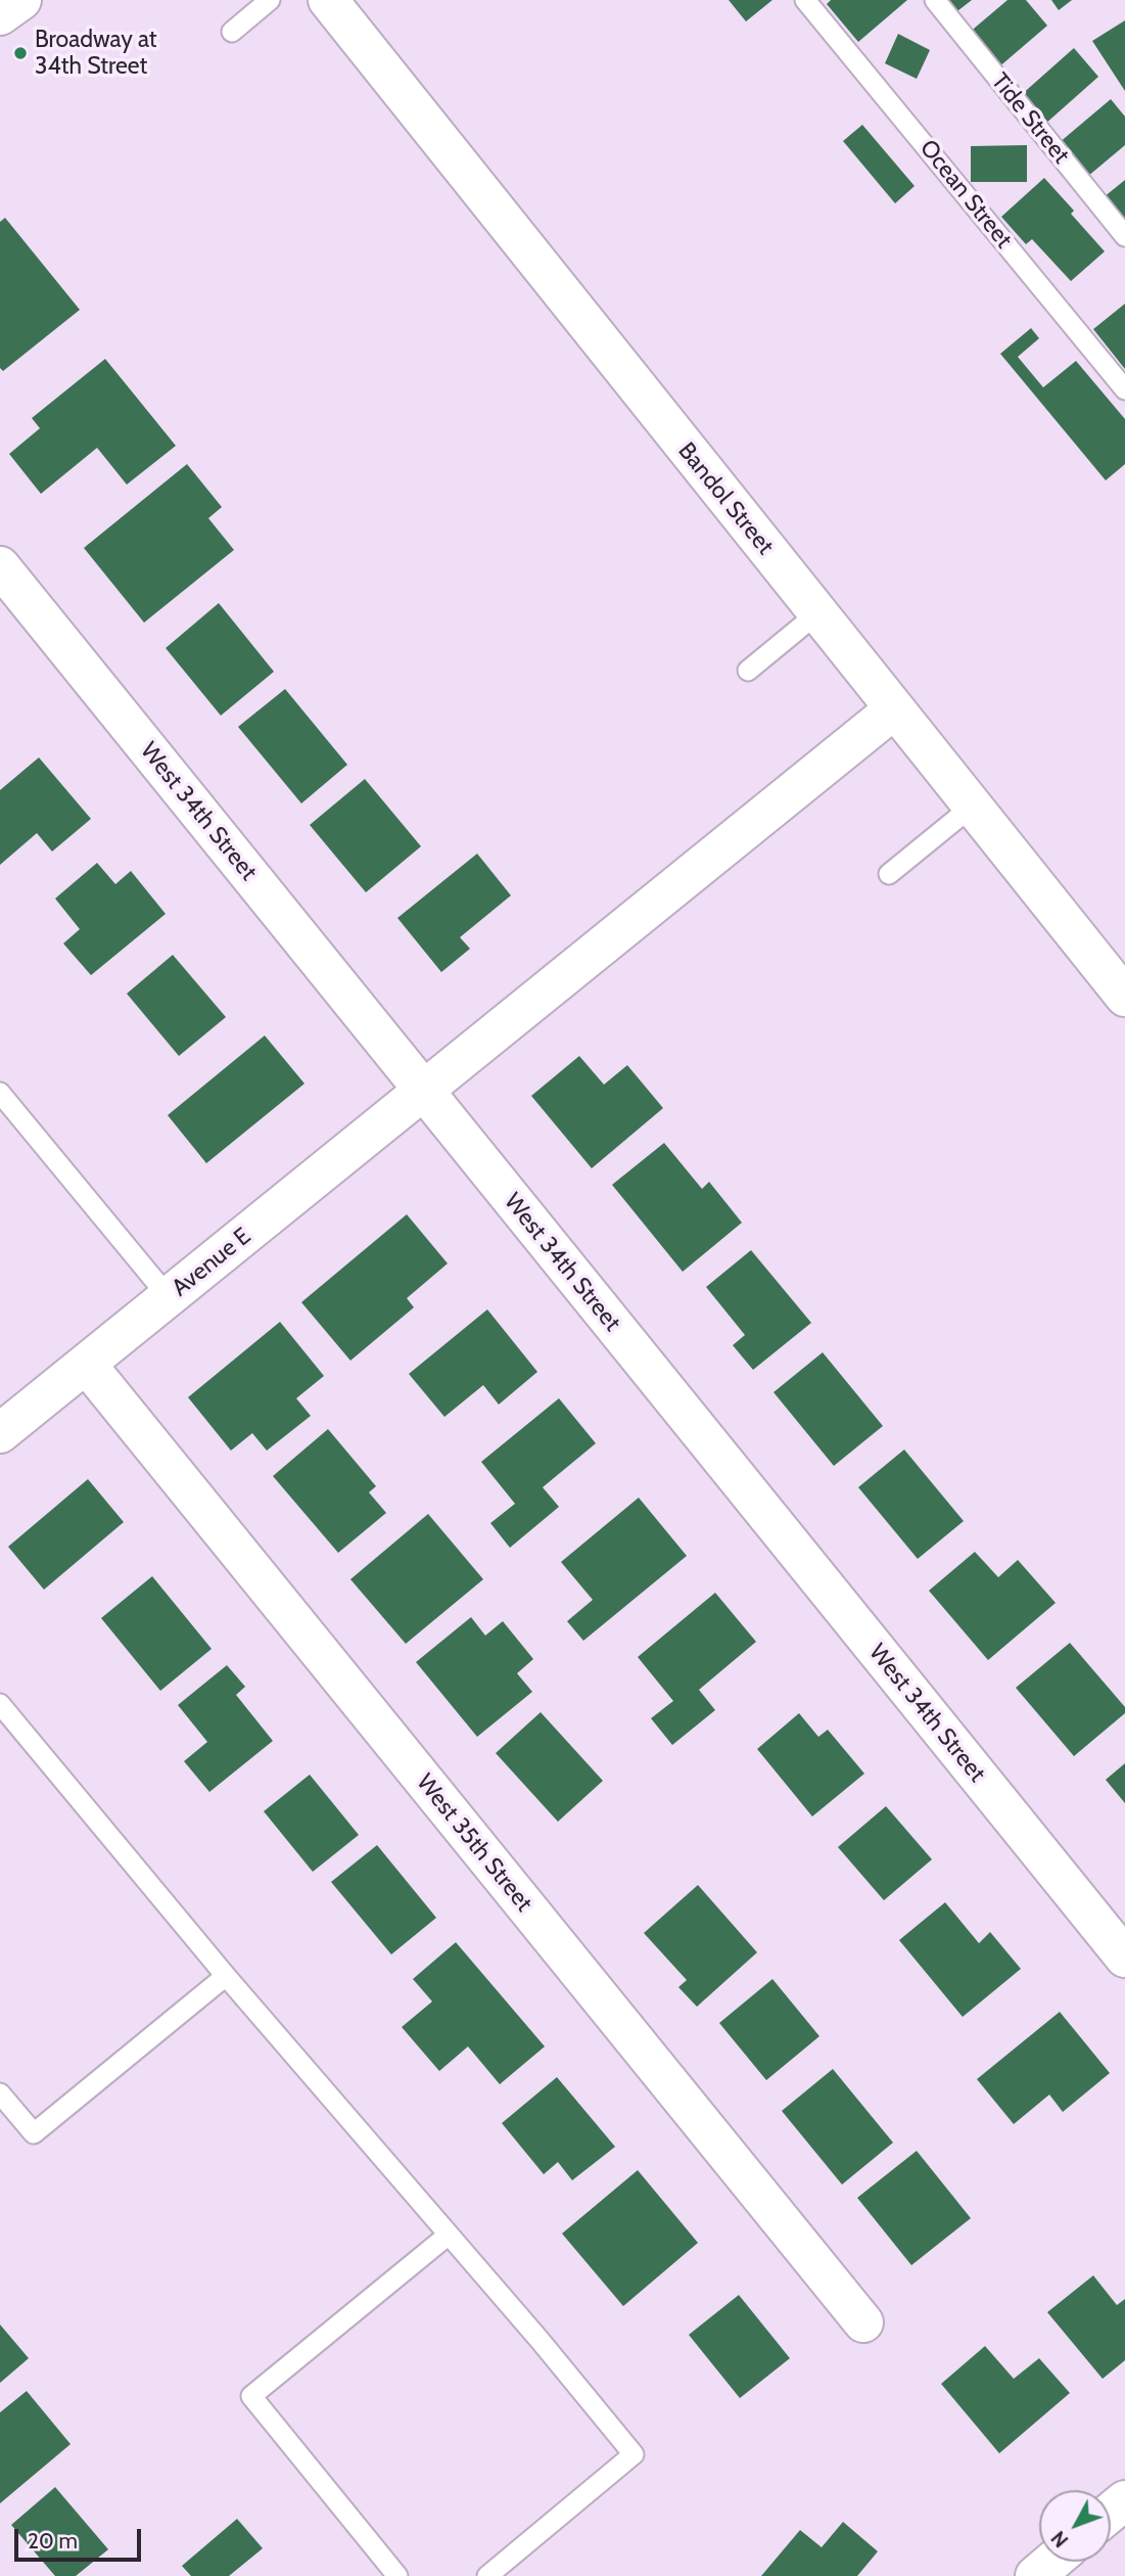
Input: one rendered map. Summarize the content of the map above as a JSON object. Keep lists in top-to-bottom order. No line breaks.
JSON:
{"streets":{"street":["Bandol Street","West 34th Street","Avenue E","West 35th Street"],"lane":["Tide Street","Ocean Street"]},"crossings":[["Bandol Street","Avenue E"],["West 34th Street","Avenue E"],["Avenue E","West 35th Street"]],"places":["Broadway at 34th Street"],"scale_bar":"20 m","north":"bottom left"}
